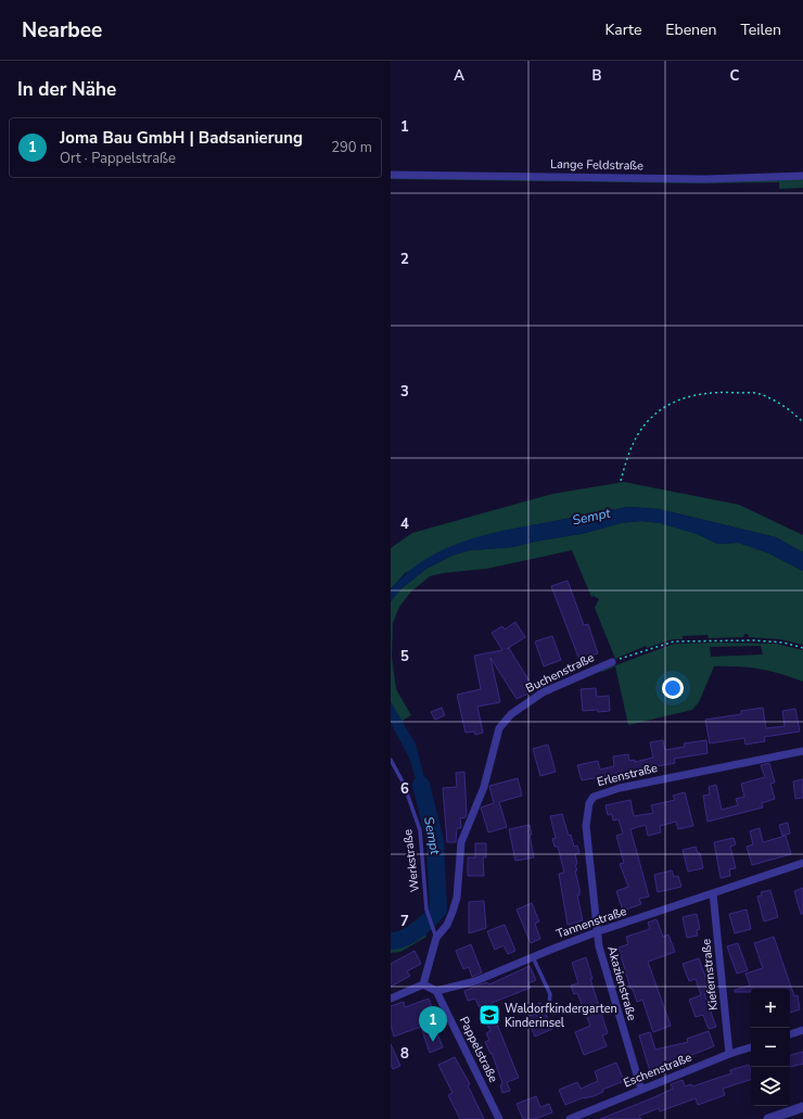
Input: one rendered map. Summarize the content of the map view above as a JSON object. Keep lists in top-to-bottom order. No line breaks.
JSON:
{"streets":{"street":["Lange Feldstraße","Buchenstraße","Erlenstraße","Tannenstraße","Kiefernstraße","Akazienstraße","Pappelstraße","Eschenstraße"],"lane":["Werkstraße"]},"crossings":[["Buchenstraße","Werkstraße"],["Erlenstraße","Tannenstraße"],["Erlenstraße","Akazienstraße"],["Tannenstraße","Kiefernstraße"],["Tannenstraße","Akazienstraße"],["Tannenstraße","Pappelstraße"],["Kiefernstraße","Eschenstraße"],["Akazienstraße","Eschenstraße"]],"water":["Sempt"],"places":{"school or university":["Waldorfkindergarten Kinderinsel"]},"page":{"header":"Nearbee","nav":["Karte","Ebenen","Teilen"],"heading":"In der Nähe","list":[{"mark":"1","name":"Joma Bau GmbH | Badsanierung","note":"Ort · Pappelstraße","value":"290 m"}],"map_buttons":["+","−"],"pins":"1"},"grid":{"columns":["A","B","C"],"rows":["1","2","3","4","5","6","7","8"]}}
